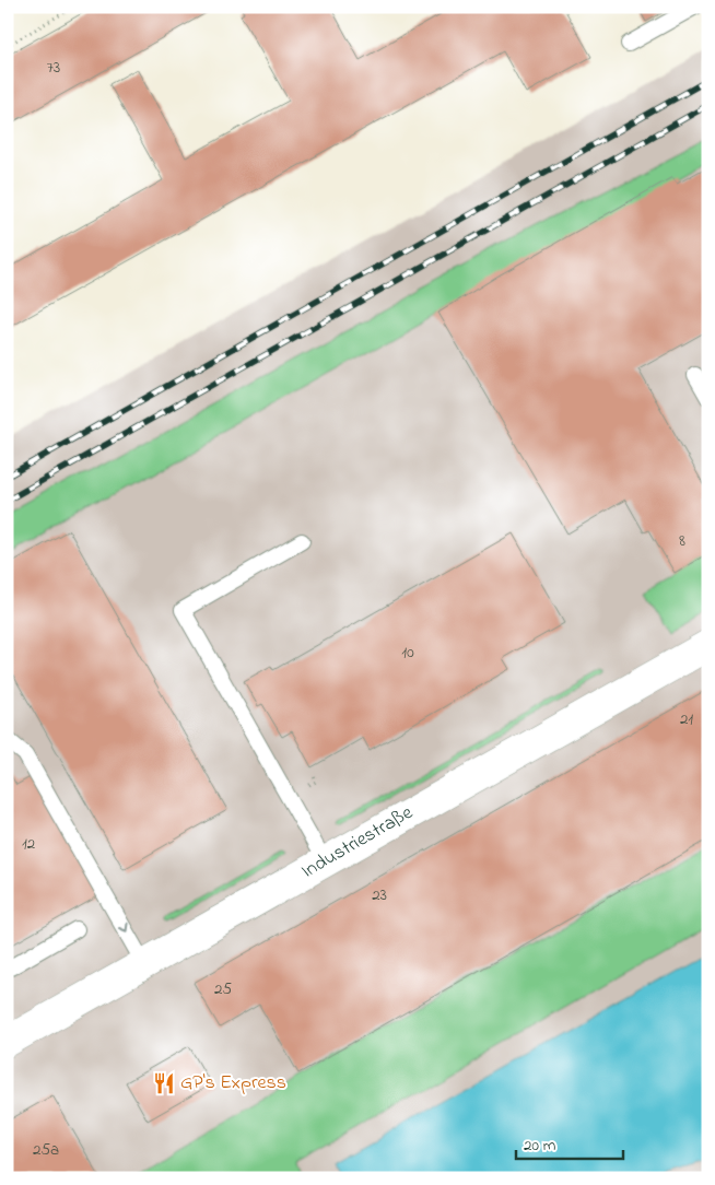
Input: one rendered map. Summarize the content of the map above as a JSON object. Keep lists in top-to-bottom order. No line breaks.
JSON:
{"streets":{"street":["Industriestraße"]},"places":{"restaurant":["GP's Express"]},"house_numbers":["73","8","10","21","12","23","25","25a"],"scale_bar":"20 m"}
